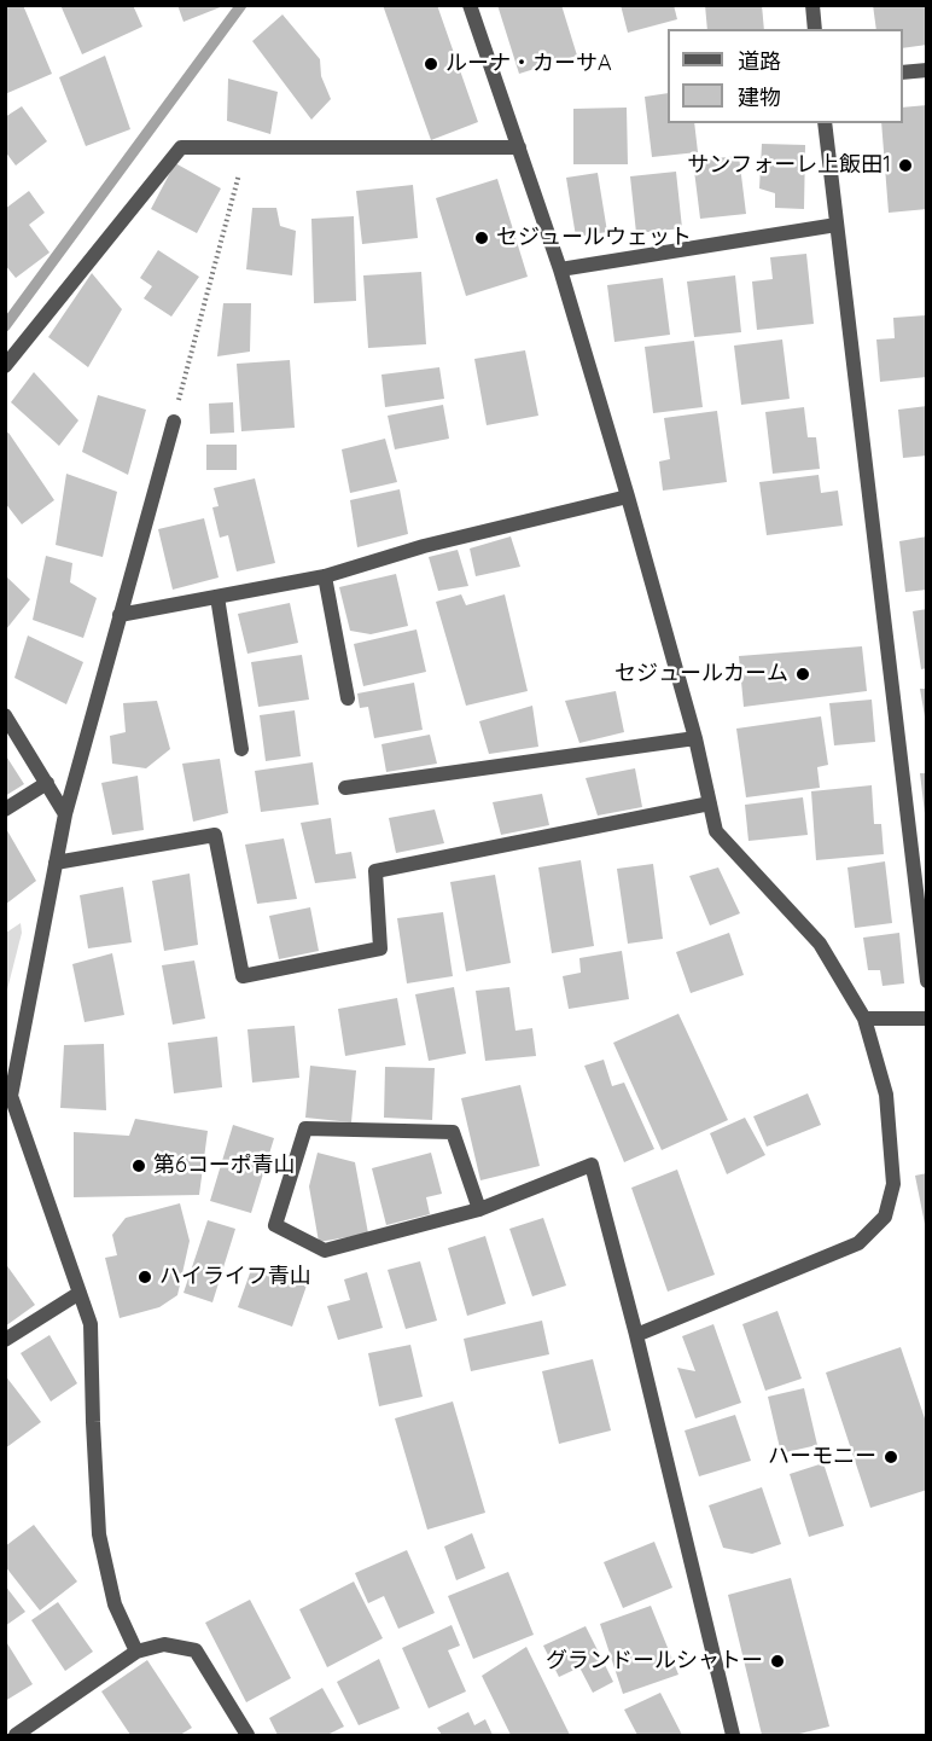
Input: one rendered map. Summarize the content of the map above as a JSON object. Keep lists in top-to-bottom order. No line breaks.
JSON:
{"places":["ルーナ・カーサA","サンフォーレ上飯田1","セジュールウェット","セジュールカーム","第6コーポ青山","ハイライフ青山","ハーモニー","グランドールシャトー"],"legend":["道路","建物"]}
